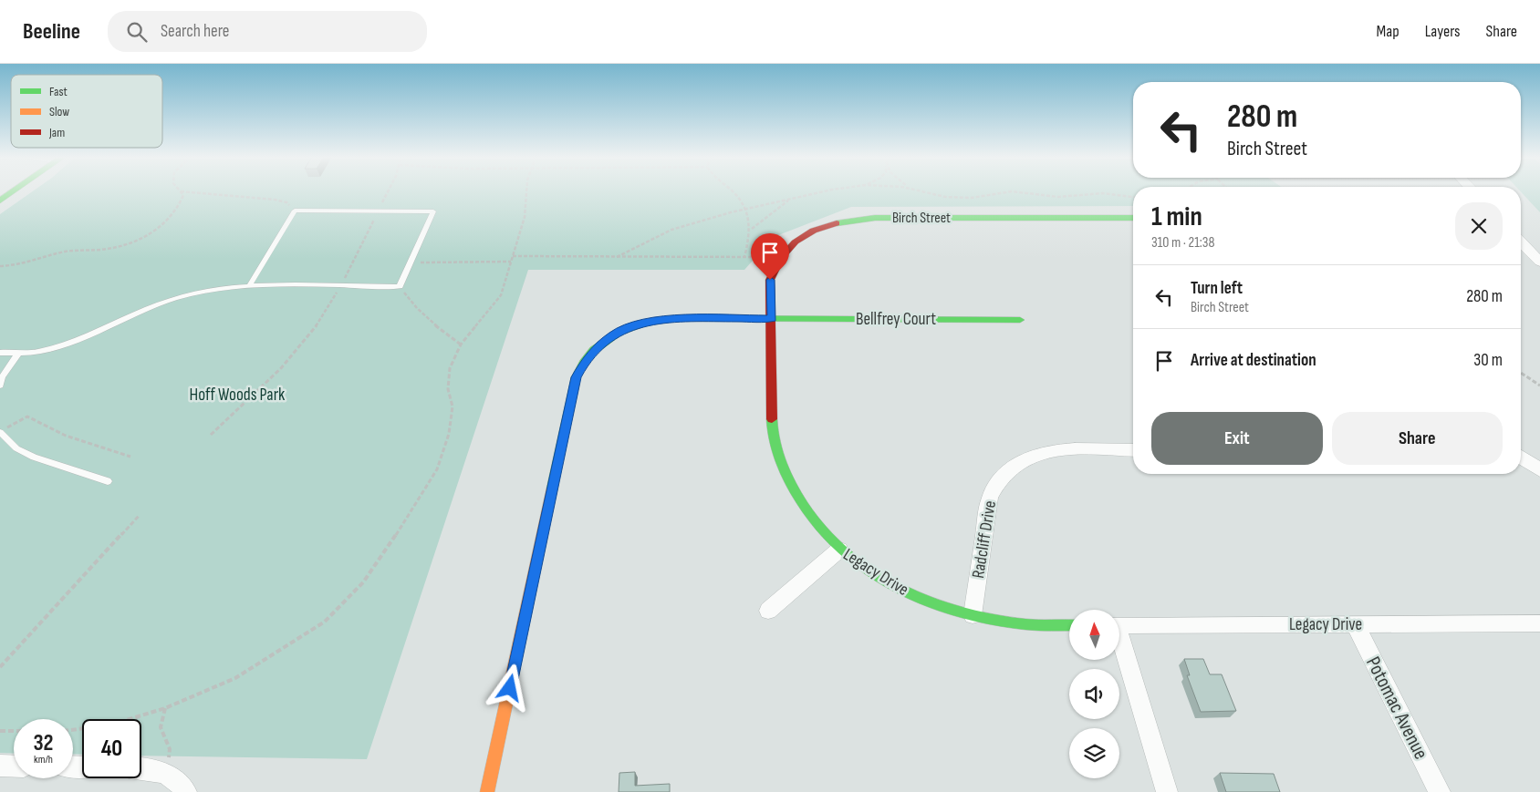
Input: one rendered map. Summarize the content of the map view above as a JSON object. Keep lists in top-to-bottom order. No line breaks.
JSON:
{"streets":{"street":["Birch Street","Bellfrey Court","Radcliff Drive","Legacy Drive","Potomac Avenue"]},"crossings":[["Birch Street","Bellfrey Court"],["Birch Street","Legacy Drive"],["Bellfrey Court","Legacy Drive"],["Radcliff Drive","Legacy Drive"],["Legacy Drive","Potomac Avenue"]],"parks":["Hoff Woods Park"],"legend":["Fast","Slow","Jam"],"north":"top","page":{"header":"Beeline","search":"Search here","nav":["Map","Layers","Share"],"turn":["280 m","Birch Street"],"heading":["1 min","310 m · 21:38"],"list":[{"name":"Turn left","note":"Birch Street","value":"280 m"},{"name":"Arrive at destination","value":"30 m"}],"buttons":["Exit","Share"],"speed":"32 km/h","limit":"40"}}
